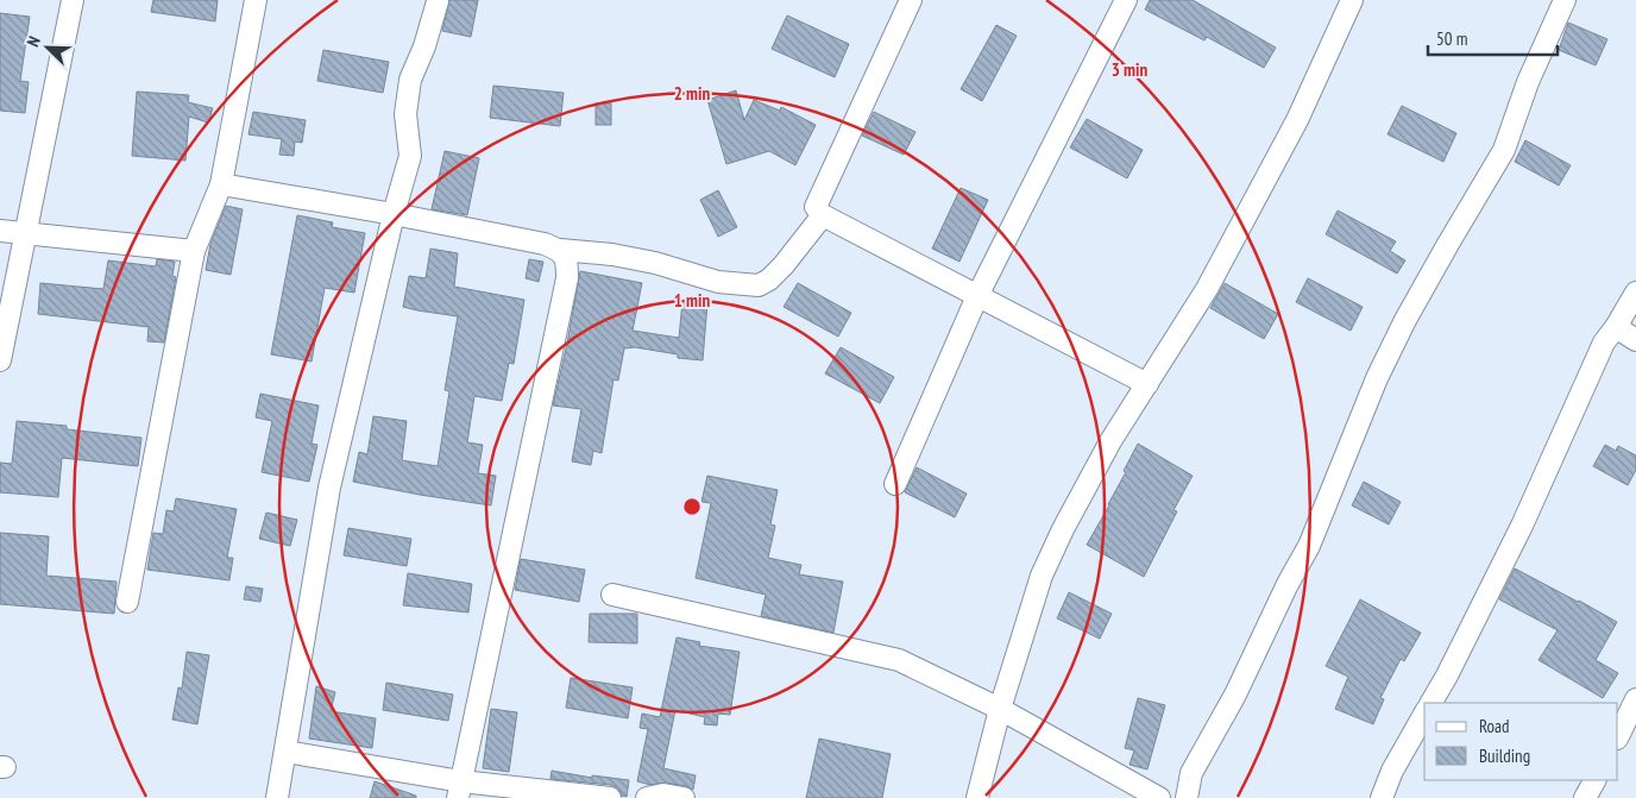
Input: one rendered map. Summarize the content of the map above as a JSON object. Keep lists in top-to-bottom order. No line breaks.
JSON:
{"legend":["Road","Building"],"scale_bar":"50 m","north":"top left","rings":["3 min","2 min","1 min"]}
